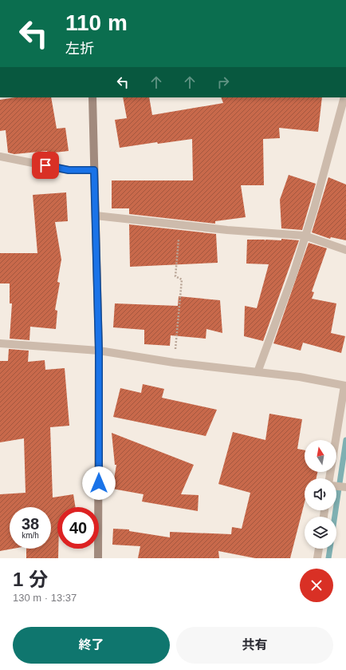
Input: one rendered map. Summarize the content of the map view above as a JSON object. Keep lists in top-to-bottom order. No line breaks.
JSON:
{"north":"top","page":{"turn":["110 m","左折"],"speed":"38 km/h","limit":"40","heading":["1 分","130 m · 13:37"],"buttons":["終了","共有"]}}
